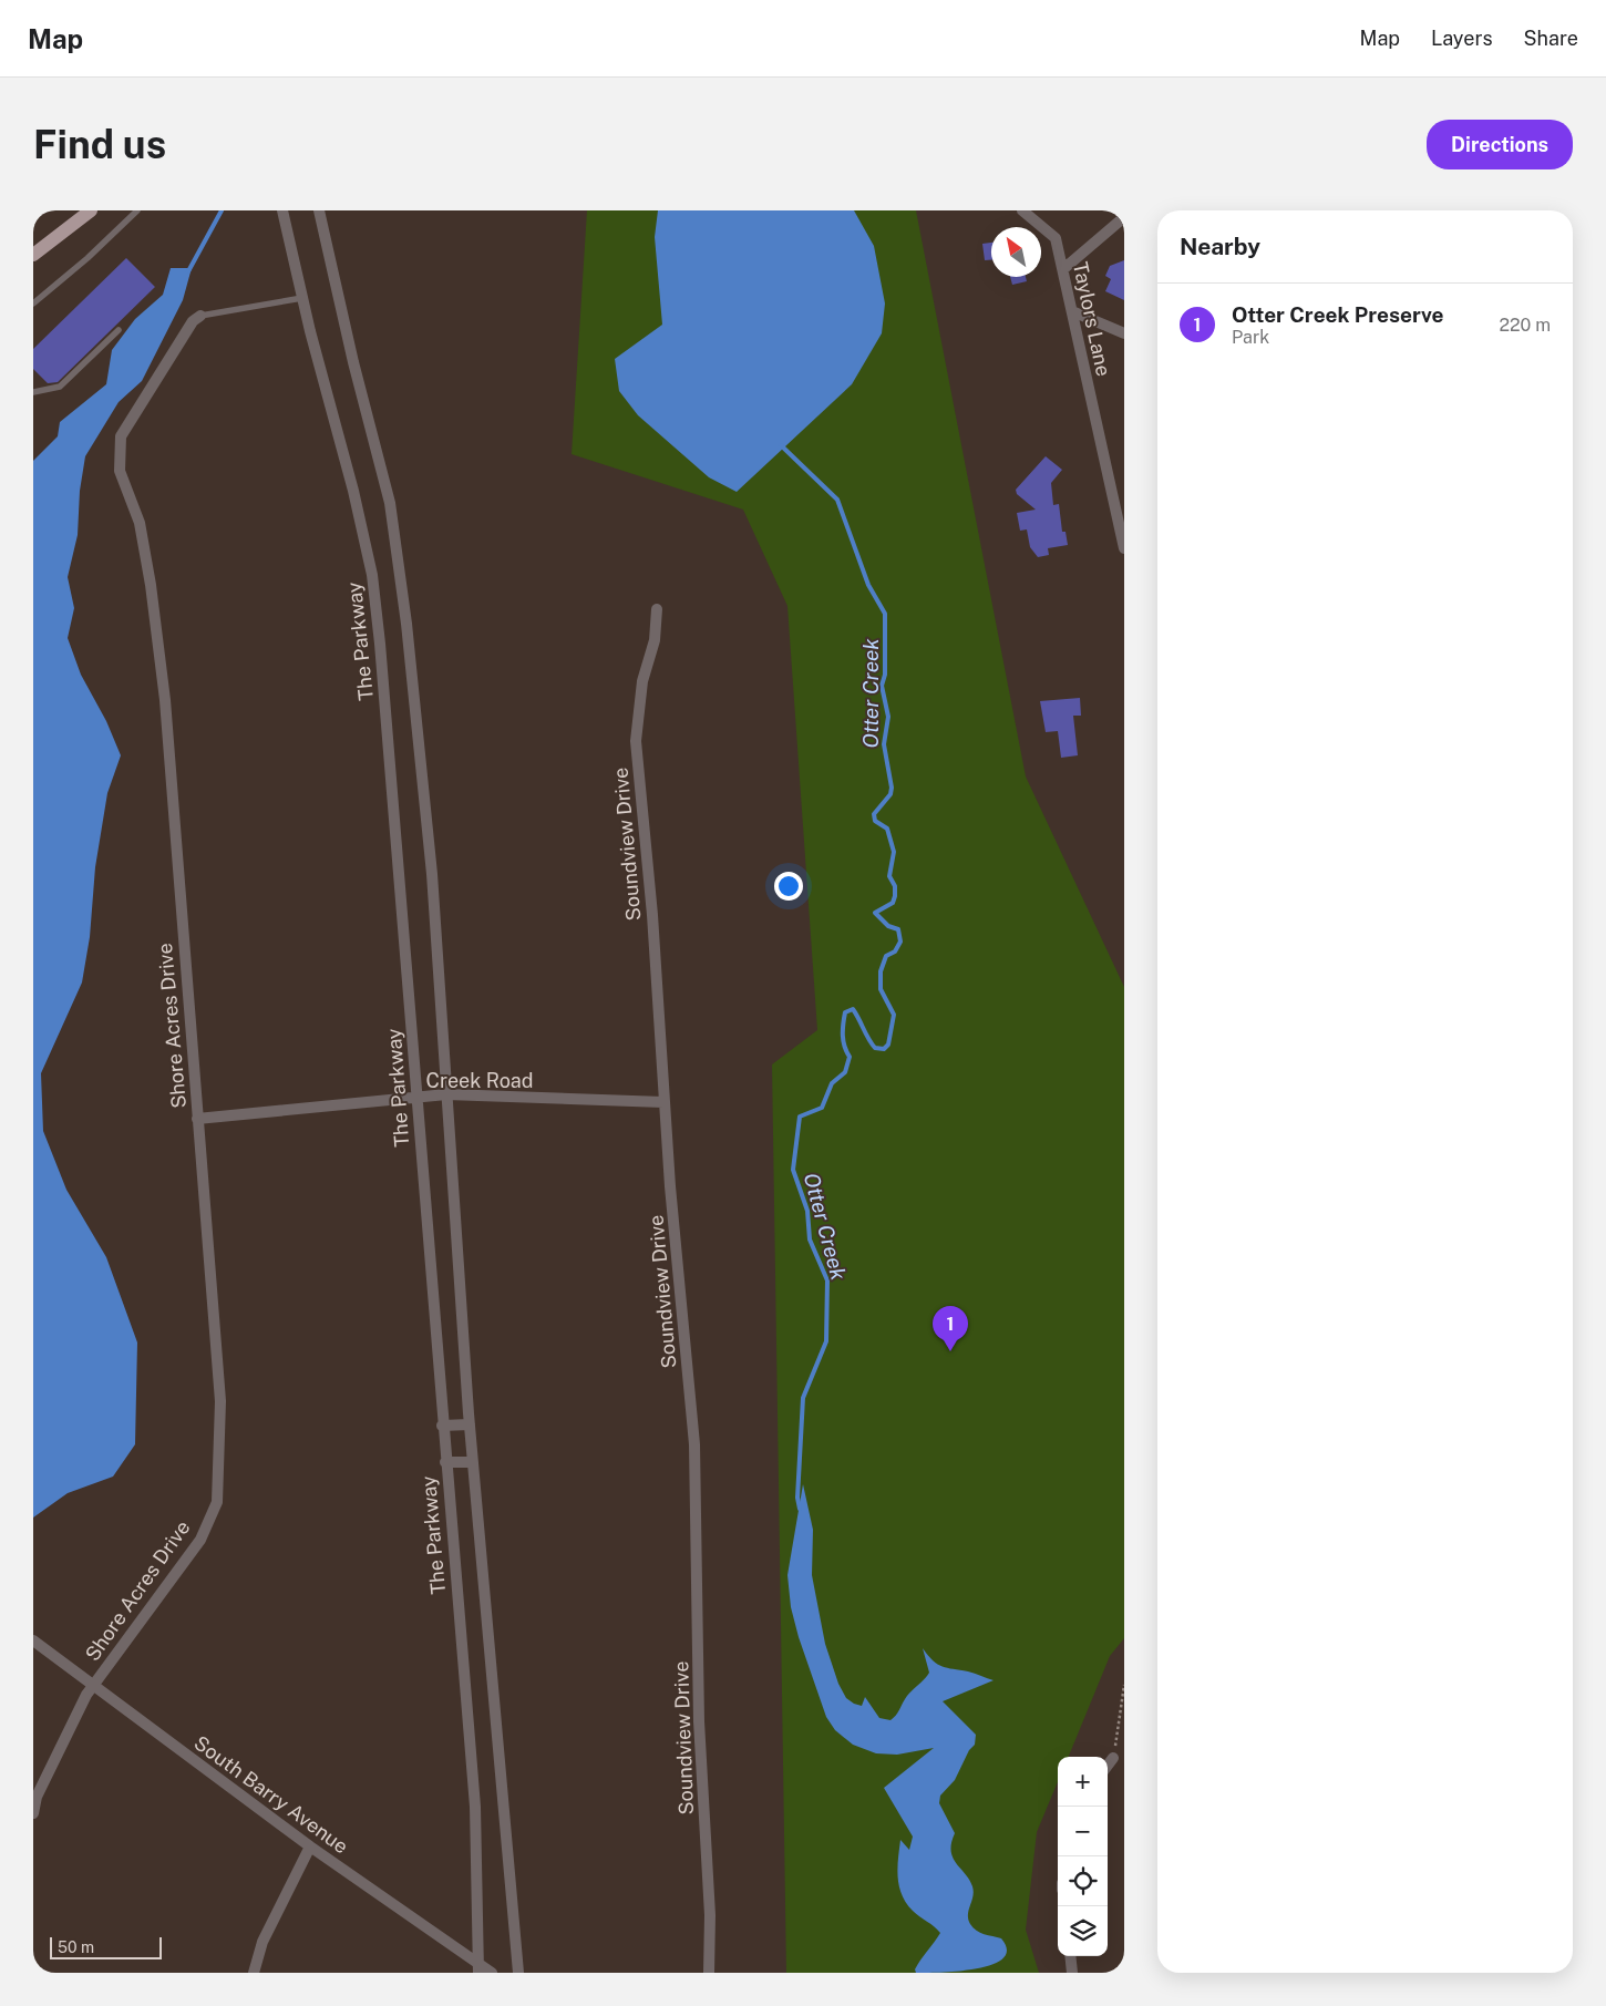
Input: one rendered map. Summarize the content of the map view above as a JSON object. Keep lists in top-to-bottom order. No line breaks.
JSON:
{"streets":{"street":["Taylors Lane","The Parkway","Soundview Drive","Shore Acres Drive","Creek Road","South Barry Avenue"]},"crossings":[["The Parkway","Shore Acres Drive"],["The Parkway","Creek Road"],["The Parkway","South Barry Avenue"],["Soundview Drive","Creek Road"],["Shore Acres Drive","Creek Road"],["Shore Acres Drive","South Barry Avenue"]],"water":["Otter Creek"],"scale_bar":"50 m","north":"top left","page":{"header":"Map","nav":["Map","Layers","Share"],"buttons":"Directions","title":"Find us","heading":"Nearby","list":[{"mark":"1","name":"Otter Creek Preserve","note":"Park","value":"220 m"}],"pins":"1","map_buttons":["+","−"],"scale":"50 m"}}
